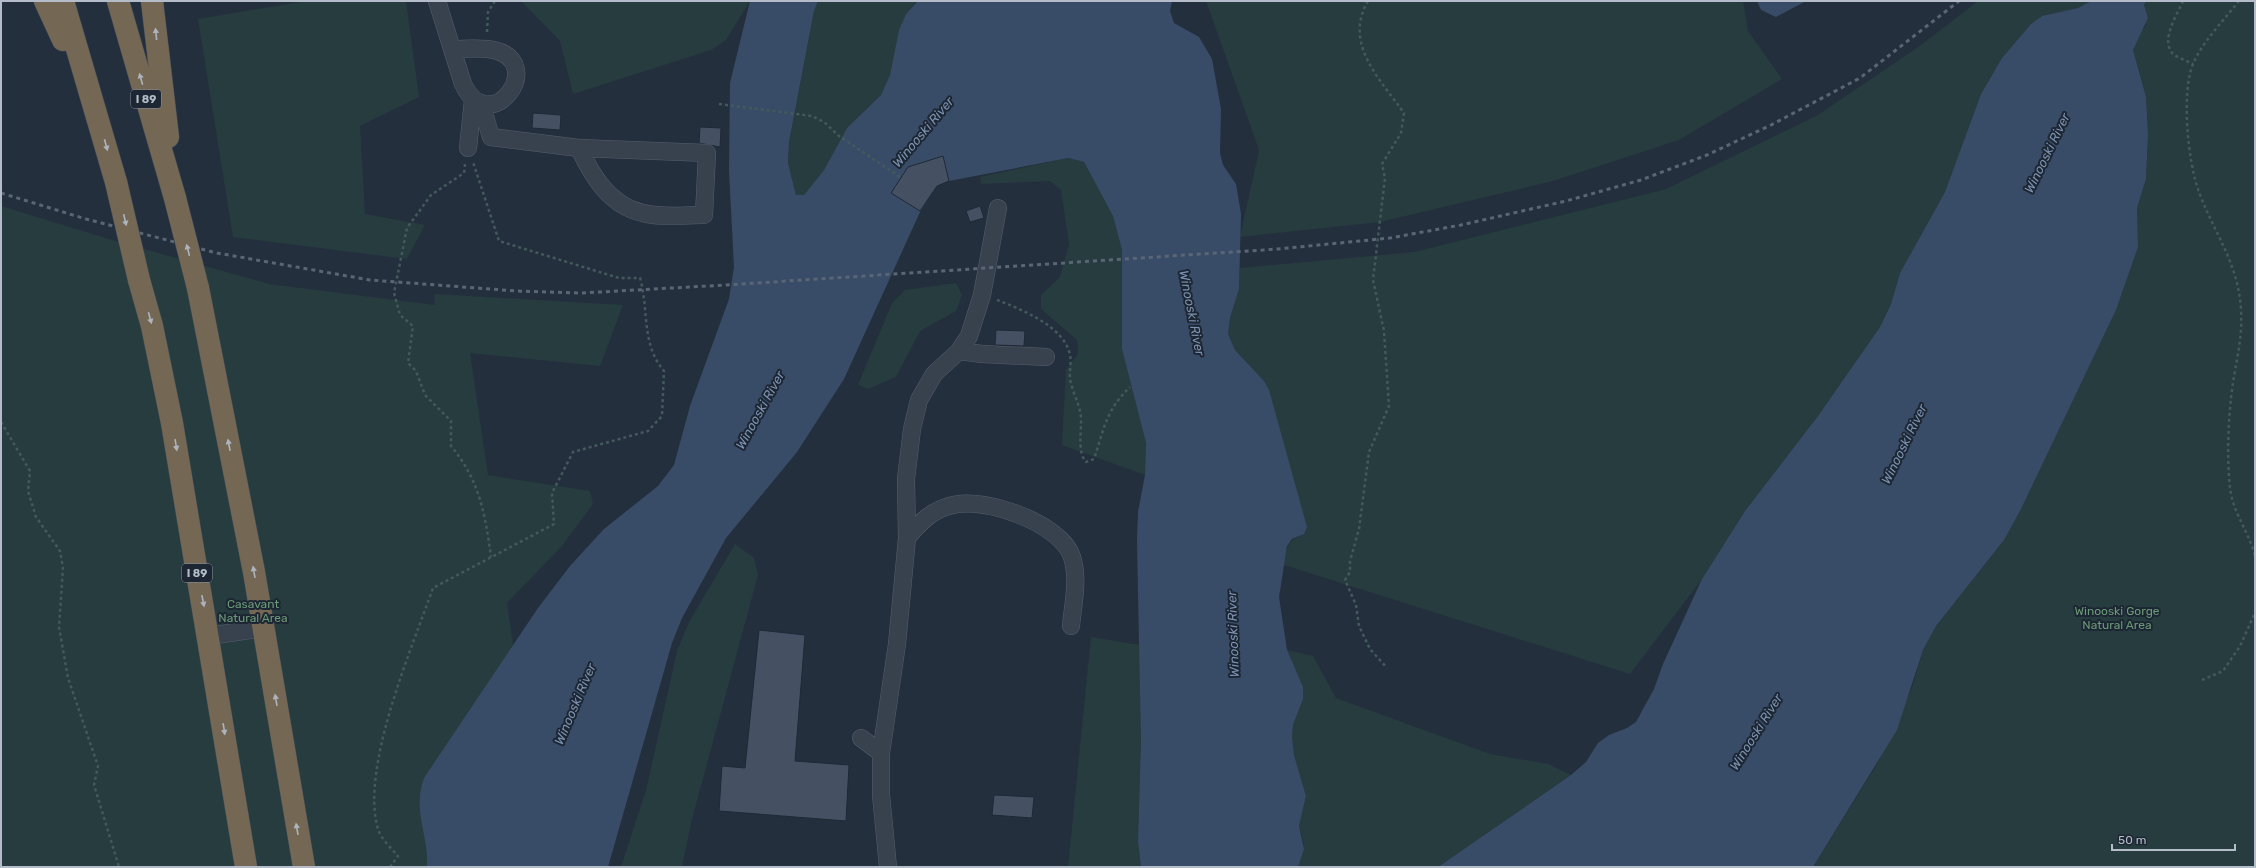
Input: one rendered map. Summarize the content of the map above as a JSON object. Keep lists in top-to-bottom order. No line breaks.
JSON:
{"streets":{"highway":["I 89"]},"water":["Winooski River"],"parks":["Casavant Natural Area","Winooski Gorge Natural Area"],"scale_bar":"50 m"}
